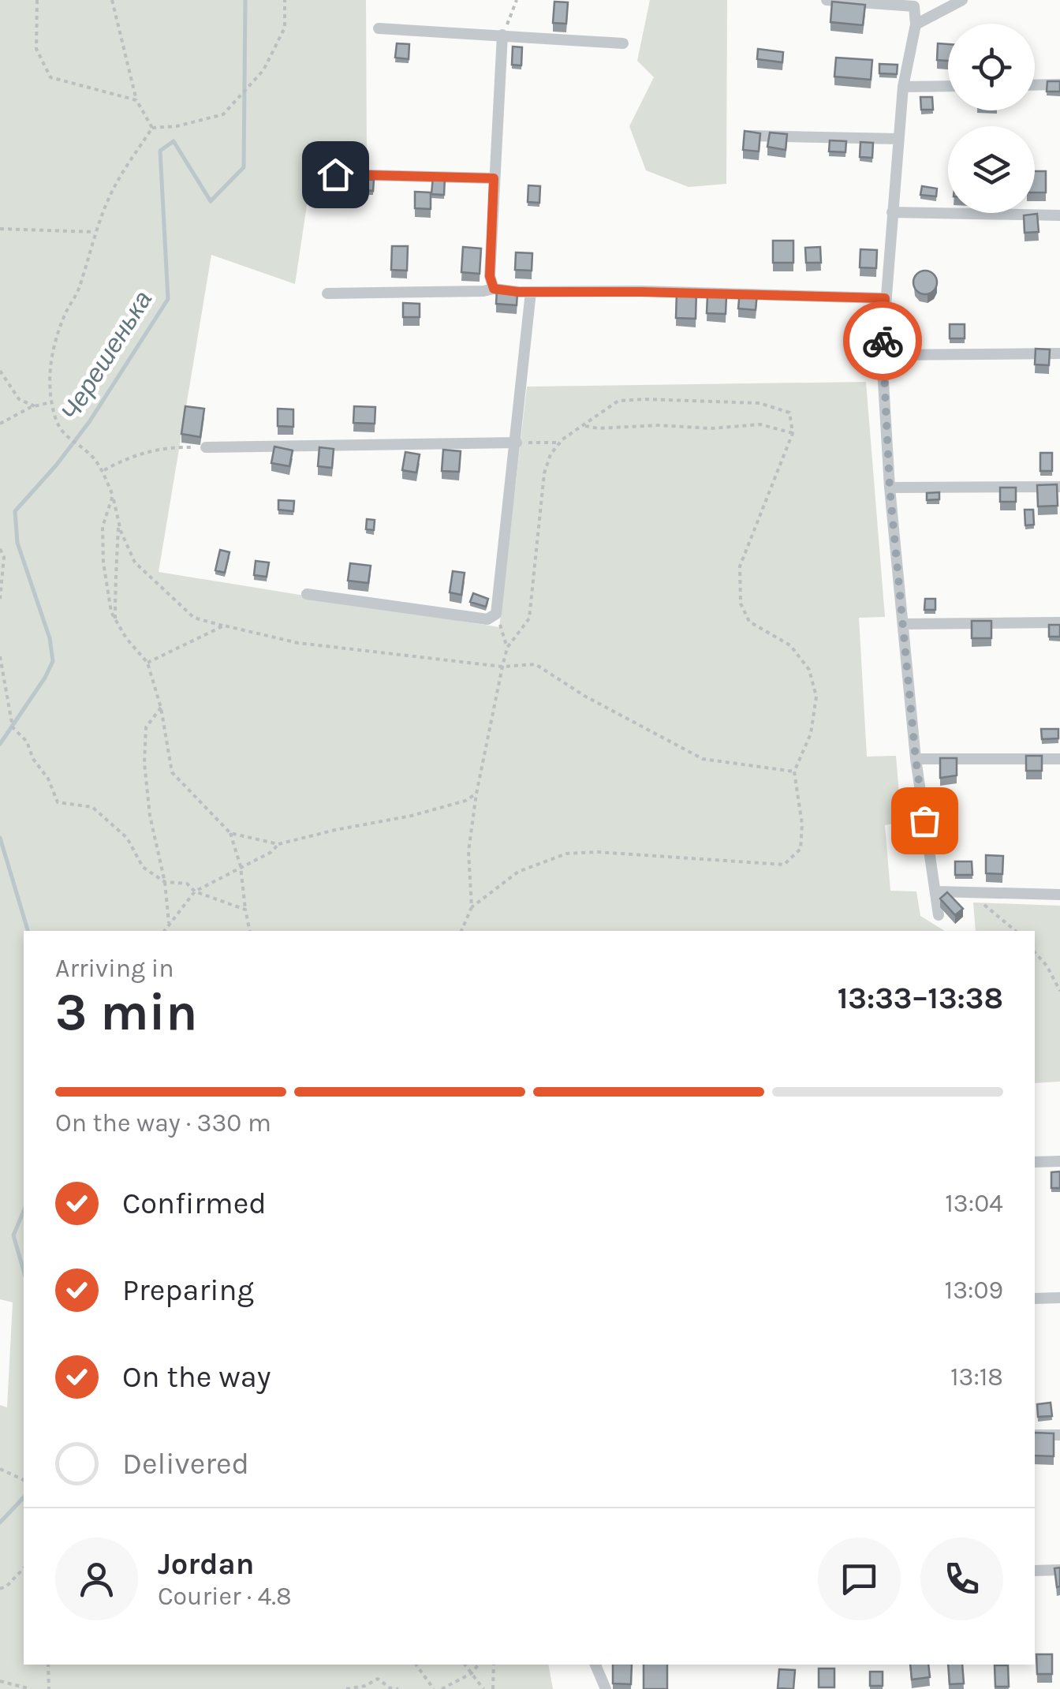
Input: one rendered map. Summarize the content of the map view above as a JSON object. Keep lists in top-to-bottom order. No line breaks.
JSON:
{"water":["Черешенька"],"page":{"heading":["3 min","Arriving in","13:33–13:38"],"panel":["Jordan","Courier · 4.8"],"bar":"On the way · 330 m","list":[["Confirmed","13:04"],["Preparing","13:09"],["On the way","13:18"],"Delivered"]}}
